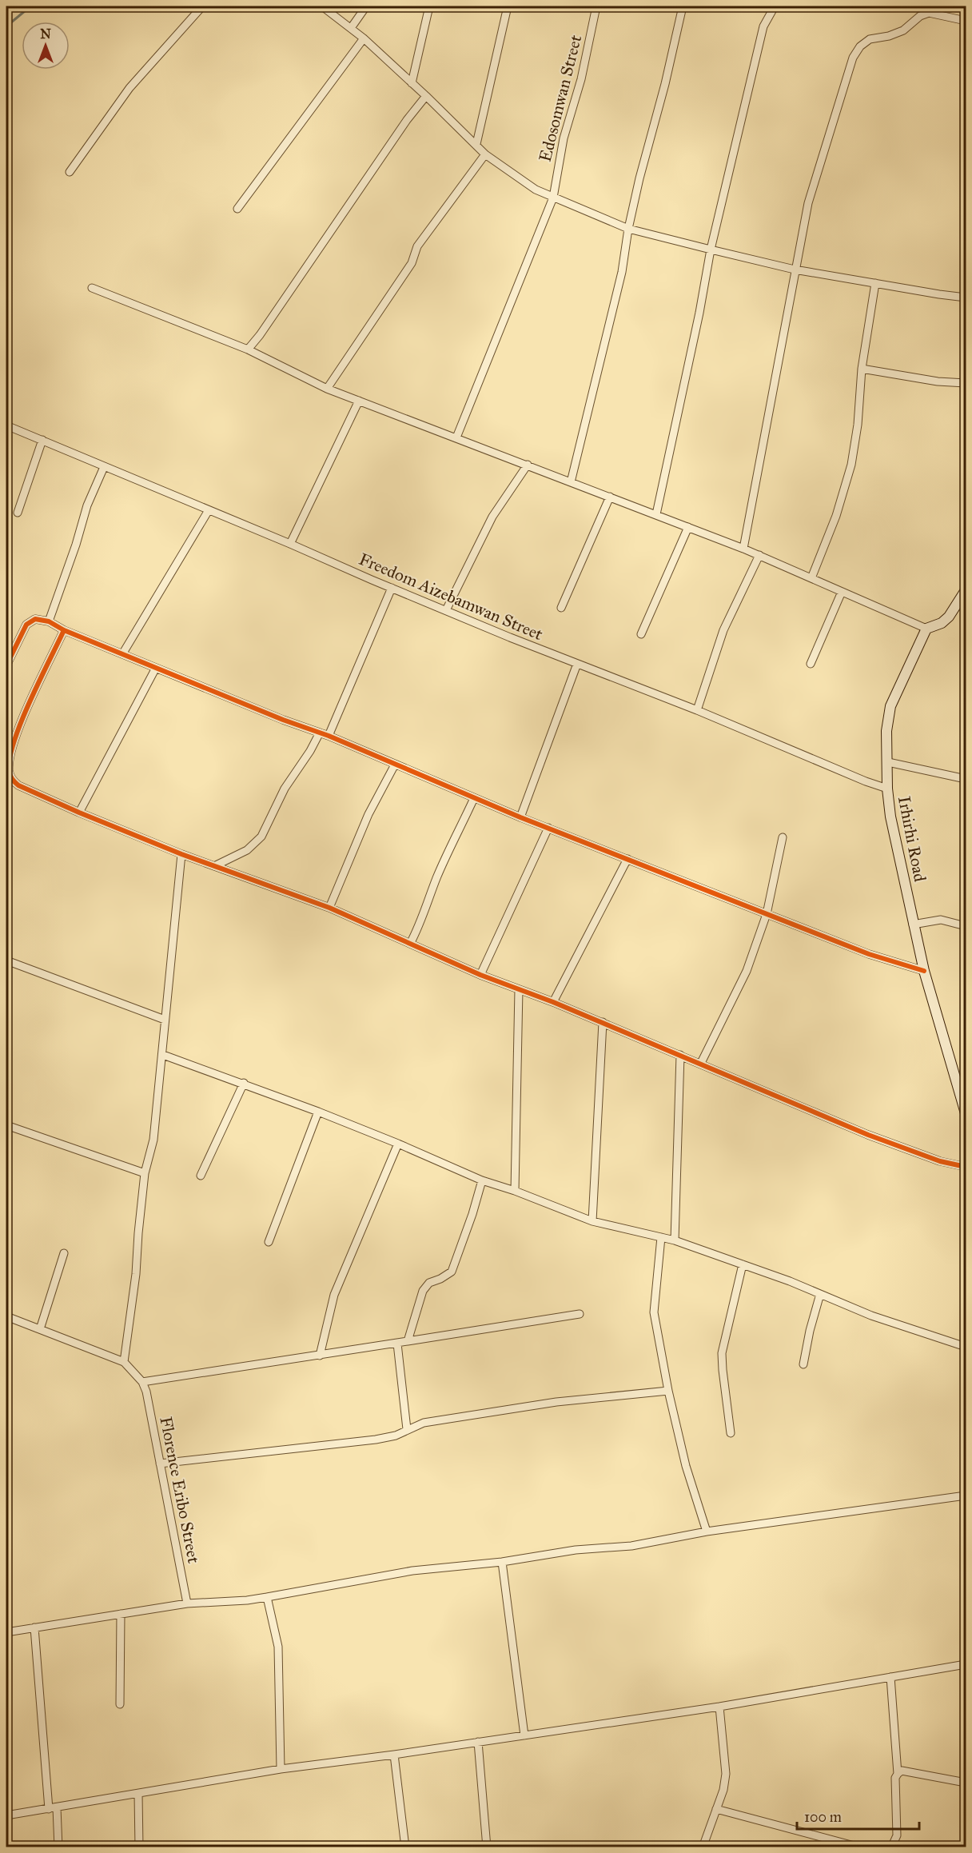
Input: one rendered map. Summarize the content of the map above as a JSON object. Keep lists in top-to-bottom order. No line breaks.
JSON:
{"streets":{"street":["Edosomwan Street","Freedom Aizebamwan Street","Irhirhi Road","Florence Eribo Street"]},"crossings":[["Freedom Aizebamwan Street","Irhirhi Road"]],"scale_bar":"100 m","north":"top"}
